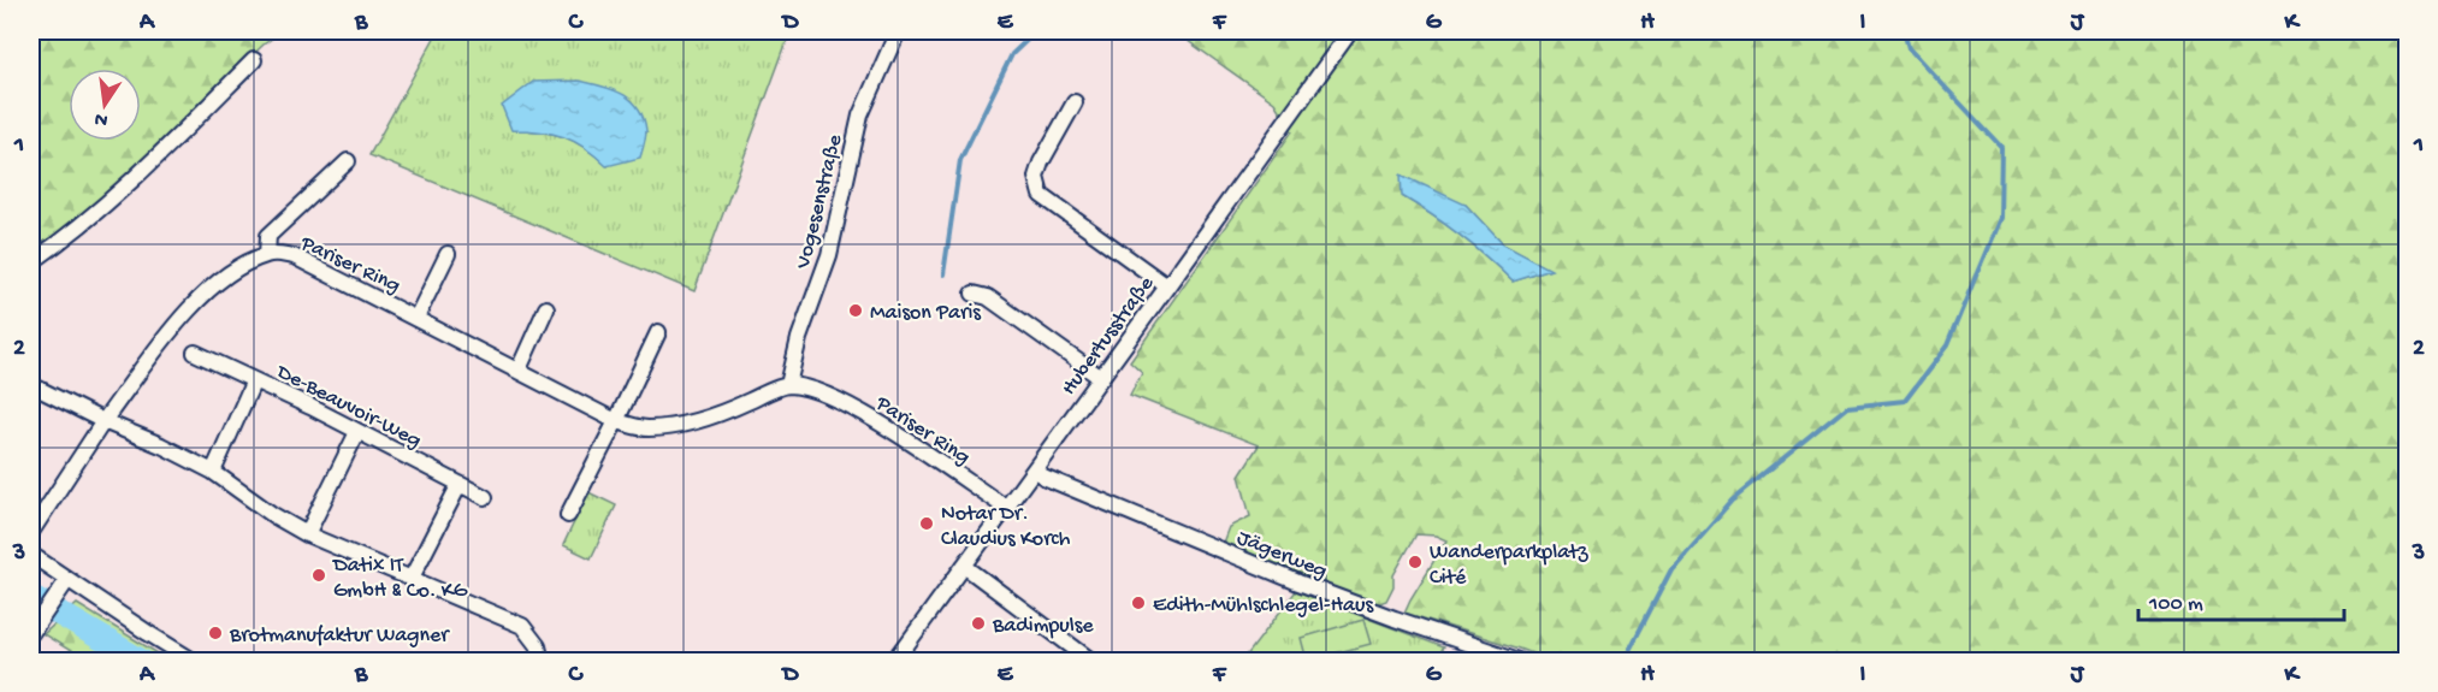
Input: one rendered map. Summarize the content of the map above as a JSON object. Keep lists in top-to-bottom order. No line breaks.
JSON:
{"streets":{"street":["Vogesenstraße","Pariser Ring","Hubertusstraße","De-Beauvoir-Weg","Jägerweg"]},"crossings":[["Vogesenstraße","Pariser Ring"],["Pariser Ring","Hubertusstraße"],["Hubertusstraße","Jägerweg"]],"places":["Maison Paris","Notar Dr. Claudius Korch","Wanderparkplatz Cité","Datix IT GmbH & Co. KG","Edith-Mühlschlegel-Haus","Badimpulse","Brotmanufaktur Wagner"],"scale_bar":"100 m","north":"bottom","grid":{"columns":["A","B","C","D","E","F","G","H","I","J","K"],"rows":["1","2","3"]}}
